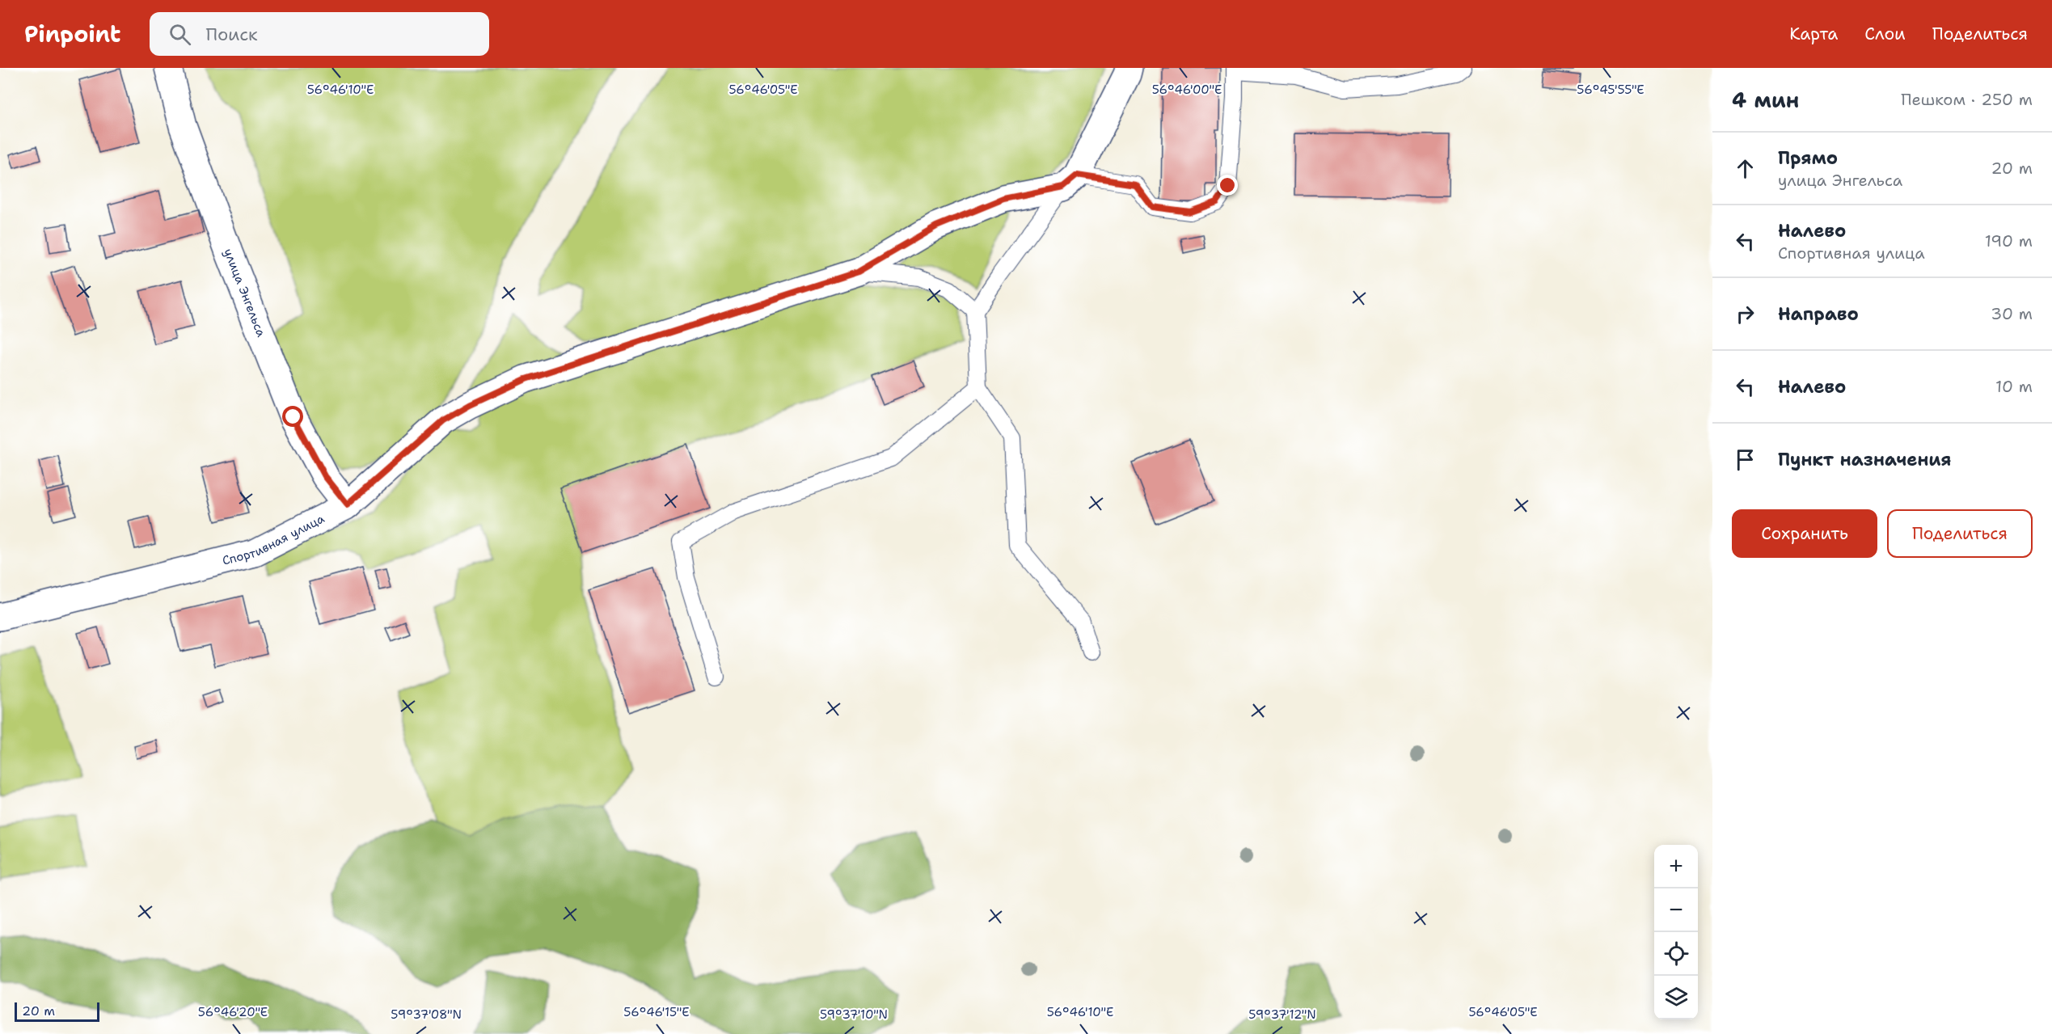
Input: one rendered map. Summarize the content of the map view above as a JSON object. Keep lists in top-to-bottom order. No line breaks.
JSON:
{"streets":{"street":["улица Энгельса","Спортивная улица"]},"crossings":[["улица Энгельса","Спортивная улица"]],"scale_bar":"20 m","page":{"header":"Pinpoint","search":"Поиск","nav":["Карта","Слои","Поделиться"],"heading":["4 мин","Пешком · 250 m"],"list":[["Прямо","улица Энгельса","20 m"],["Налево","Спортивная улица","190 m"],["Направо","30 m"],["Налево","10 m"],"Пункт назначения"],"buttons":["Сохранить","Поделиться"],"map_buttons":["+","−"],"scale":"20 m"},"coordinates":["56°46'10\"E","56°46'05\"E","56°46'00\"E","56°45'55\"E","56°46'20\"E","56°46'15\"E","59°37'08\"N","59°37'10\"N","59°37'12\"N"]}
